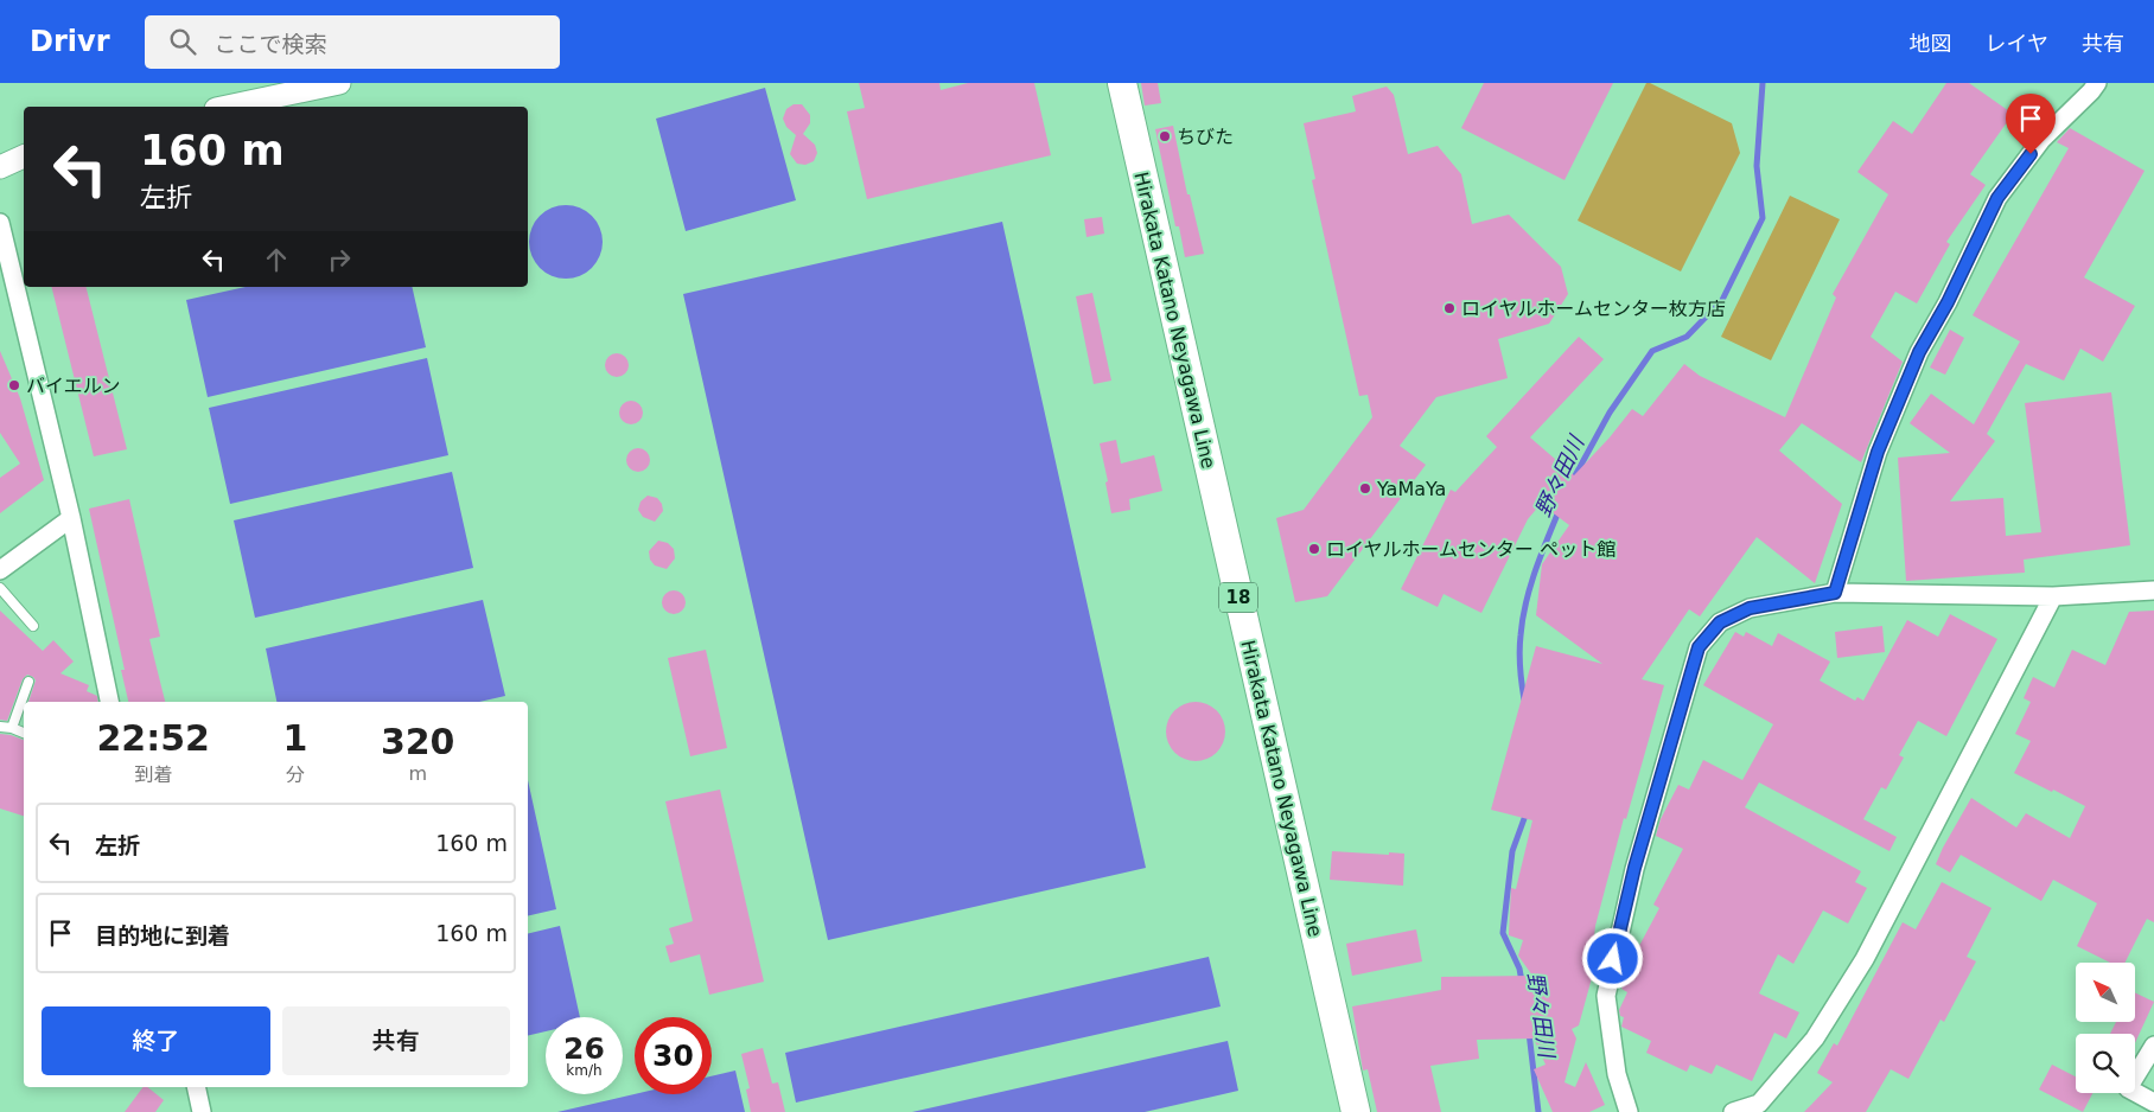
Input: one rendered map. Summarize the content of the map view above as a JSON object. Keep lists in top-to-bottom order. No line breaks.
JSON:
{"streets":{"main road":["Hirakata Katano Neyagawa Line","18"]},"water":["野々田川"],"places":["ちびた","ロイヤルホームセンター枚方店","バイエルン","YaMaYa","ロイヤルホームセンター ペット館"],"north":"top left","page":{"header":"Drivr","search":"ここで検索","nav":["地図","レイヤ","共有"],"turn":["160 m","左折"],"eta":["22:52","到着","1","分","320","m"],"list":[{"name":"左折","value":"160 m"},{"name":"目的地に到着","value":"160 m"}],"buttons":["終了","共有"],"speed":"26 km/h","limit":"30"}}
